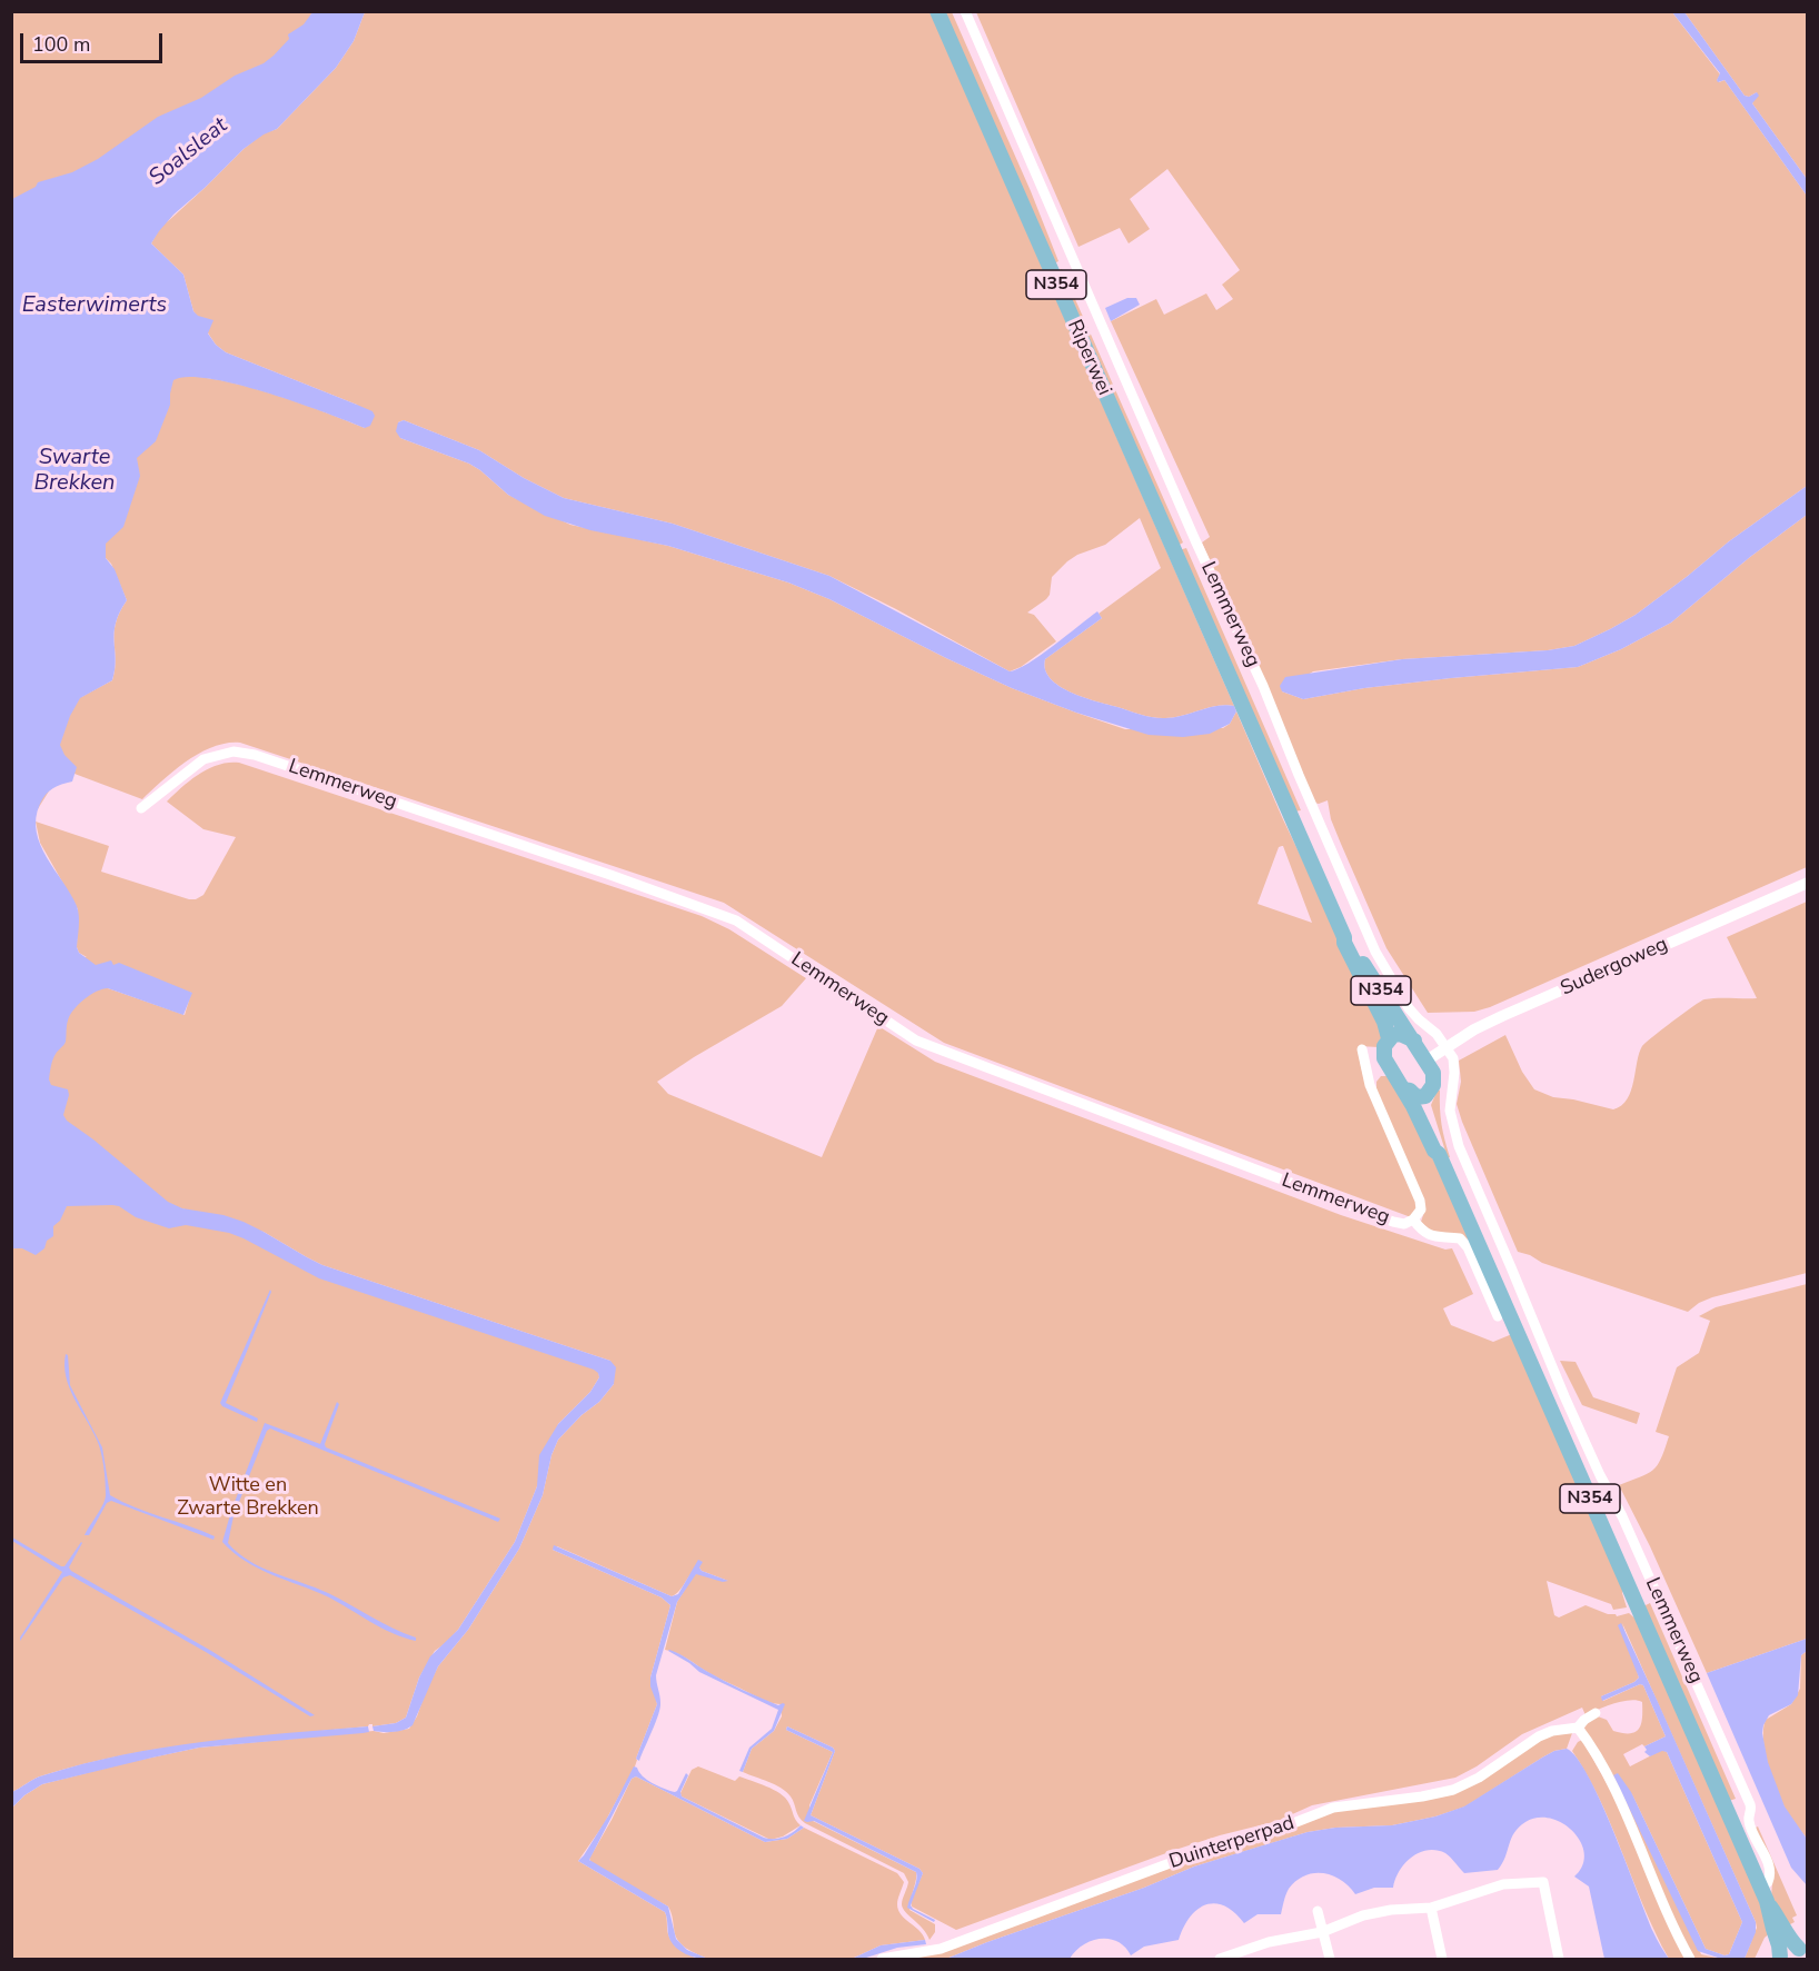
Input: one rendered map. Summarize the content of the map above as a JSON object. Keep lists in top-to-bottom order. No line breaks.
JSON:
{"streets":{"main road":["N354","Riperwei","Lemmerweg"],"street":["Sudergoweg","Duinterperpad"]},"crossings":[["N354","Lemmerweg"],["N354","Sudergoweg"],["Riperwei","Lemmerweg"],["Lemmerweg","Sudergoweg"]],"water":["Soalsleat","Easterwimerts","Swarte Brekken"],"parks":["Witte en Zwarte Brekken"],"scale_bar":"100 m"}
